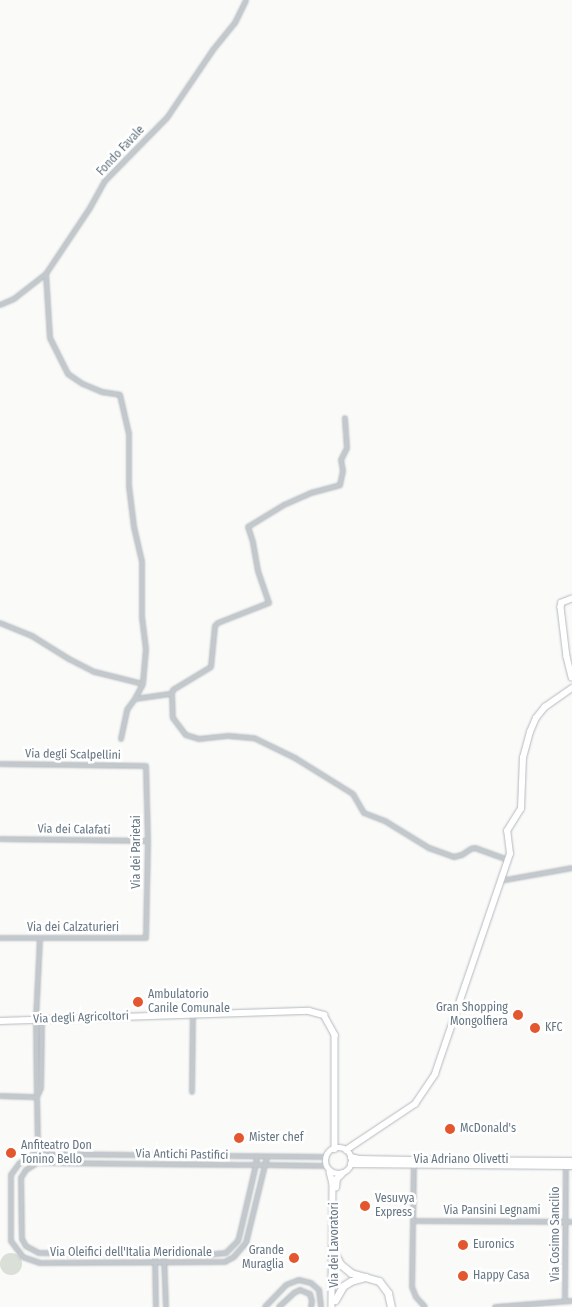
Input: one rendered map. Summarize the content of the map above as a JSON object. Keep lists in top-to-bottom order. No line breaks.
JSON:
{"streets":{"street":["Fondo Favale","Via degli Scalpellini","Via dei Calafati","Via dei Parietai","Via dei Calzaturieri","Via degli Agricoltori","Via Antichi Pastifici","Via Adriano Olivetti","Via Pansini Legnami","Via Cosimo Sancilio","Via dei Lavoratori","Via Oleifici dell'Italia Meridionale"]},"crossings":[["Via degli Scalpellini","Via dei Parietai"],["Via dei Calafati","Via dei Parietai"],["Via dei Parietai","Via dei Calzaturieri"],["Via degli Agricoltori","Via Antichi Pastifici"],["Via degli Agricoltori","Via Adriano Olivetti"],["Via Antichi Pastifici","Via Adriano Olivetti"],["Via Antichi Pastifici","Via Oleifici dell'Italia Meridionale"],["Via Adriano Olivetti","Via Cosimo Sancilio"],["Via Pansini Legnami","Via Cosimo Sancilio"]],"places":["Ambulatorio Canile Comunale","Gran Shopping Mongolfiera","KFC","McDonald's","Mister chef","Anfiteatro Don Tonino Bello","Vesuvya Express","Euronics","Grande Muraglia","Happy Casa"]}
